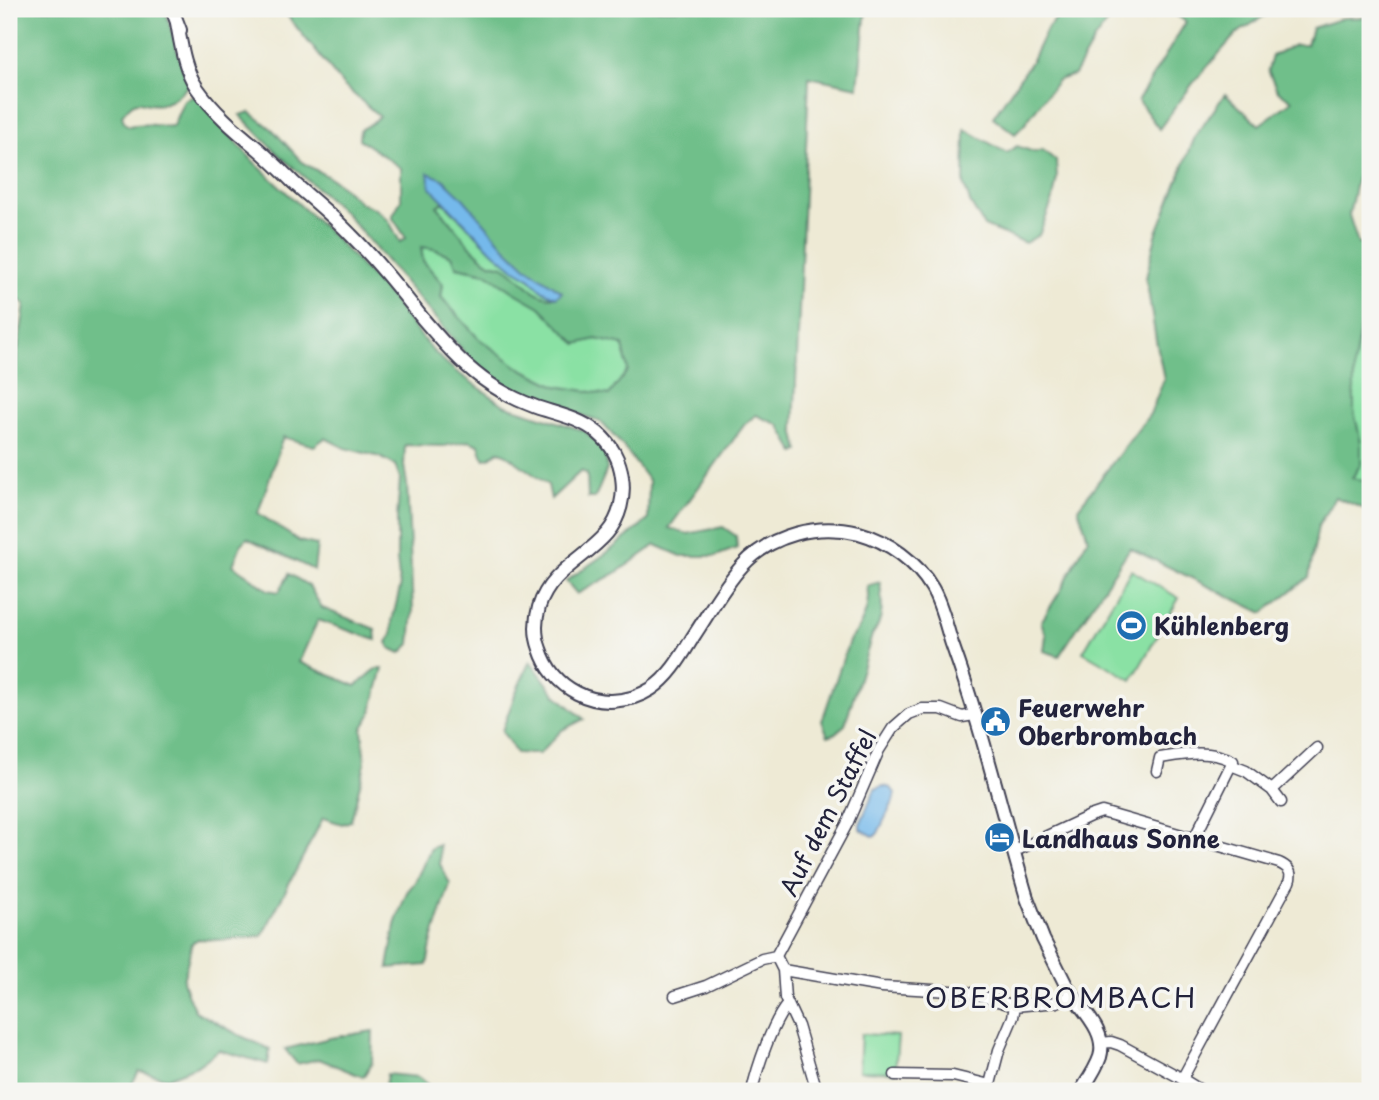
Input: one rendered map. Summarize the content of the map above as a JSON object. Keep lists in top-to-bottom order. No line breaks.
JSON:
{"streets":{"street":["Auf dem Staffel"]},"districts":["OBERBROMBACH"],"places":{"sports":["Kühlenberg"],"public building":["Feuerwehr Oberbrombach"],"hotel":["Landhaus Sonne"]}}
